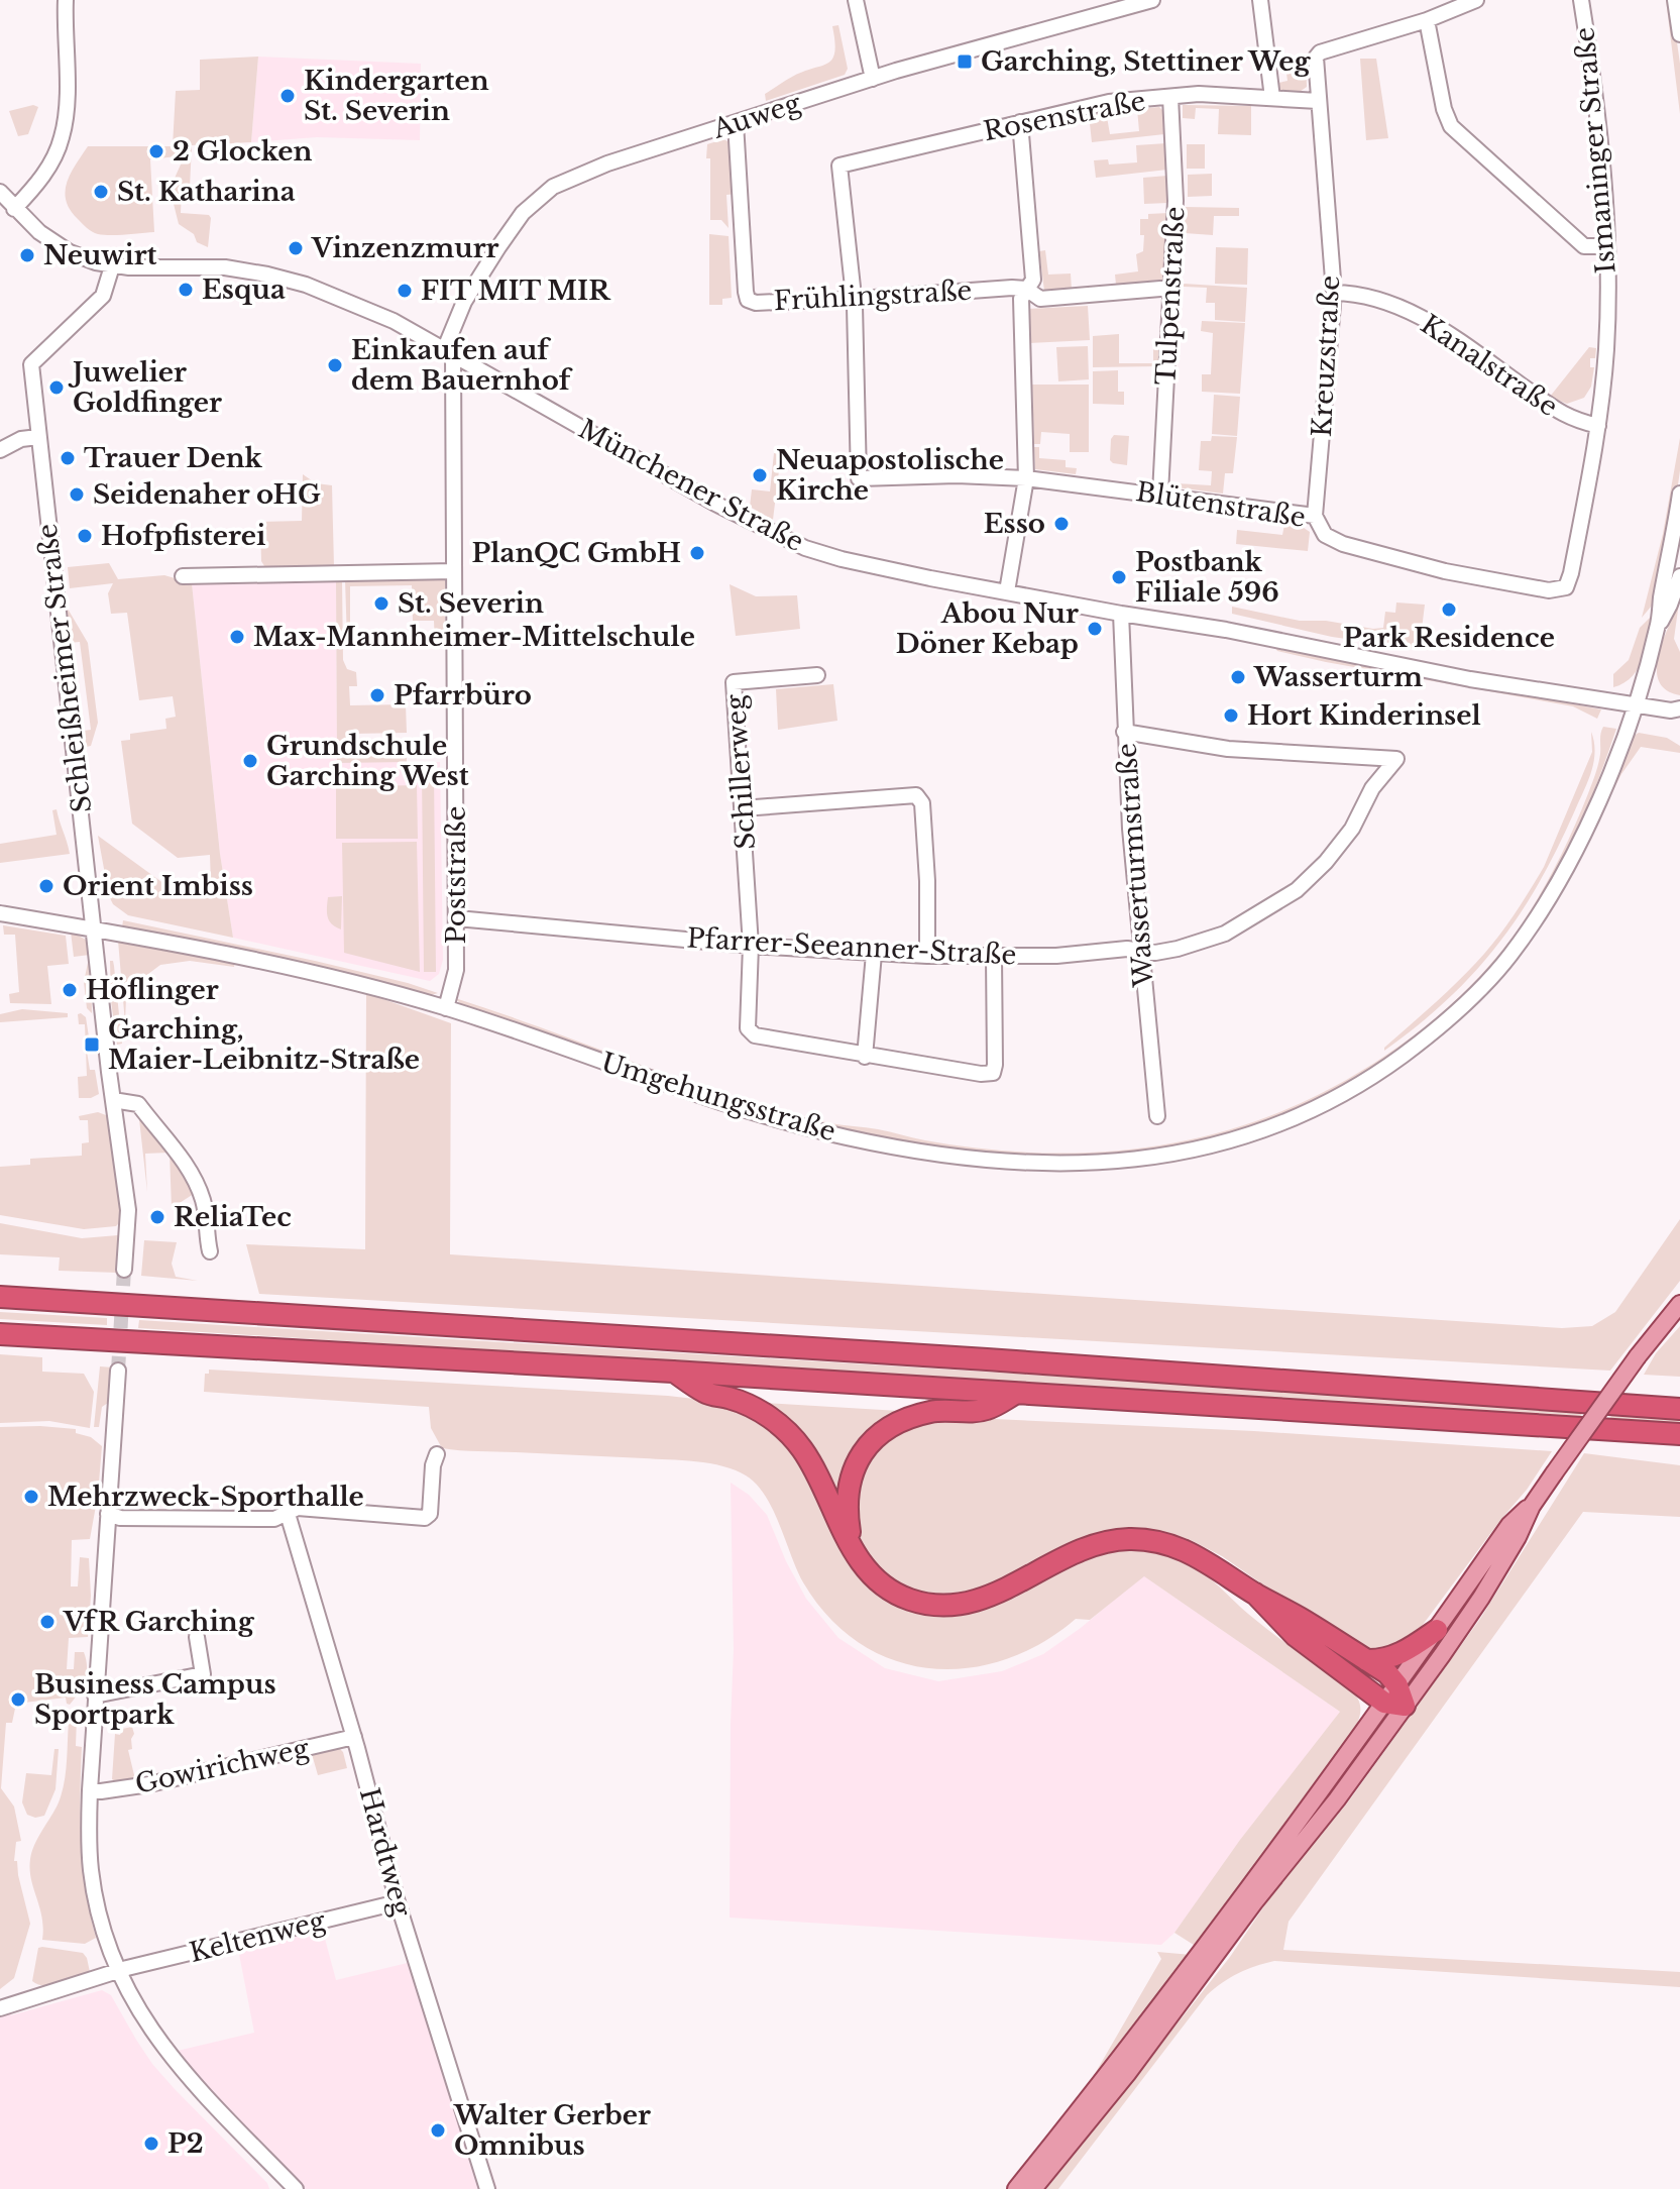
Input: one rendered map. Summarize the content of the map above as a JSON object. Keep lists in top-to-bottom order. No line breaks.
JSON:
{"streets":{"street":["Auweg","Rosenstraße","Ismaninger Straße","Frühlingstraße","Tulpenstraße","Kreuzstraße","Kanalstraße","Münchener Straße","Blütenstraße","Schleißheimer Straße","Schillerweg","Wasserturmstraße","Poststraße","Pfarrer-Seeanner-Straße","Umgehungsstraße","Gowirichweg","Hardtweg","Keltenweg"]},"crossings":[["Auweg","Frühlingstraße"],["Auweg","Münchener Straße"],["Auweg","Poststraße"],["Rosenstraße","Frühlingstraße"],["Rosenstraße","Tulpenstraße"],["Rosenstraße","Kreuzstraße"],["Rosenstraße","Blütenstraße"],["Ismaninger Straße","Kanalstraße"],["Ismaninger Straße","Blütenstraße"],["Frühlingstraße","Tulpenstraße"],["Frühlingstraße","Blütenstraße"],["Tulpenstraße","Blütenstraße"],["Kreuzstraße","Kanalstraße"],["Kreuzstraße","Blütenstraße"],["Münchener Straße","Schleißheimer Straße"],["Münchener Straße","Wasserturmstraße"],["Münchener Straße","Poststraße"],["Münchener Straße","Umgehungsstraße"],["Schleißheimer Straße","Umgehungsstraße"],["Schillerweg","Pfarrer-Seeanner-Straße"],["Wasserturmstraße","Pfarrer-Seeanner-Straße"],["Poststraße","Pfarrer-Seeanner-Straße"],["Poststraße","Umgehungsstraße"],["Gowirichweg","Hardtweg"],["Hardtweg","Keltenweg"]],"places":{"transit":["Garching, Stettiner Weg","Garching, Maier-Leibnitz-Straße"],"other":["Kindergarten St. Severin","2 Glocken","St. Katharina","Vinzenzmurr","Neuwirt","Esqua","FIT MIT MIR","Einkaufen auf dem Bauernhof","Juwelier Goldfinger","Trauer Denk","Neuapostolische Kirche","Seidenaher oHG","Esso","Hofpfisterei","PlanQC GmbH","Postbank Filiale 596","St. Severin","Park Residence","Abou Nur Döner Kebap","Max-Mannheimer-Mittelschule","Wasserturm","Pfarrbüro","Hort Kinderinsel","Grundschule Garching West","Orient Imbiss","Höflinger","ReliaTec","Mehrzweck-Sporthalle","VfR Garching","Business Campus Sportpark","Walter Gerber Omnibus","P2"]}}
